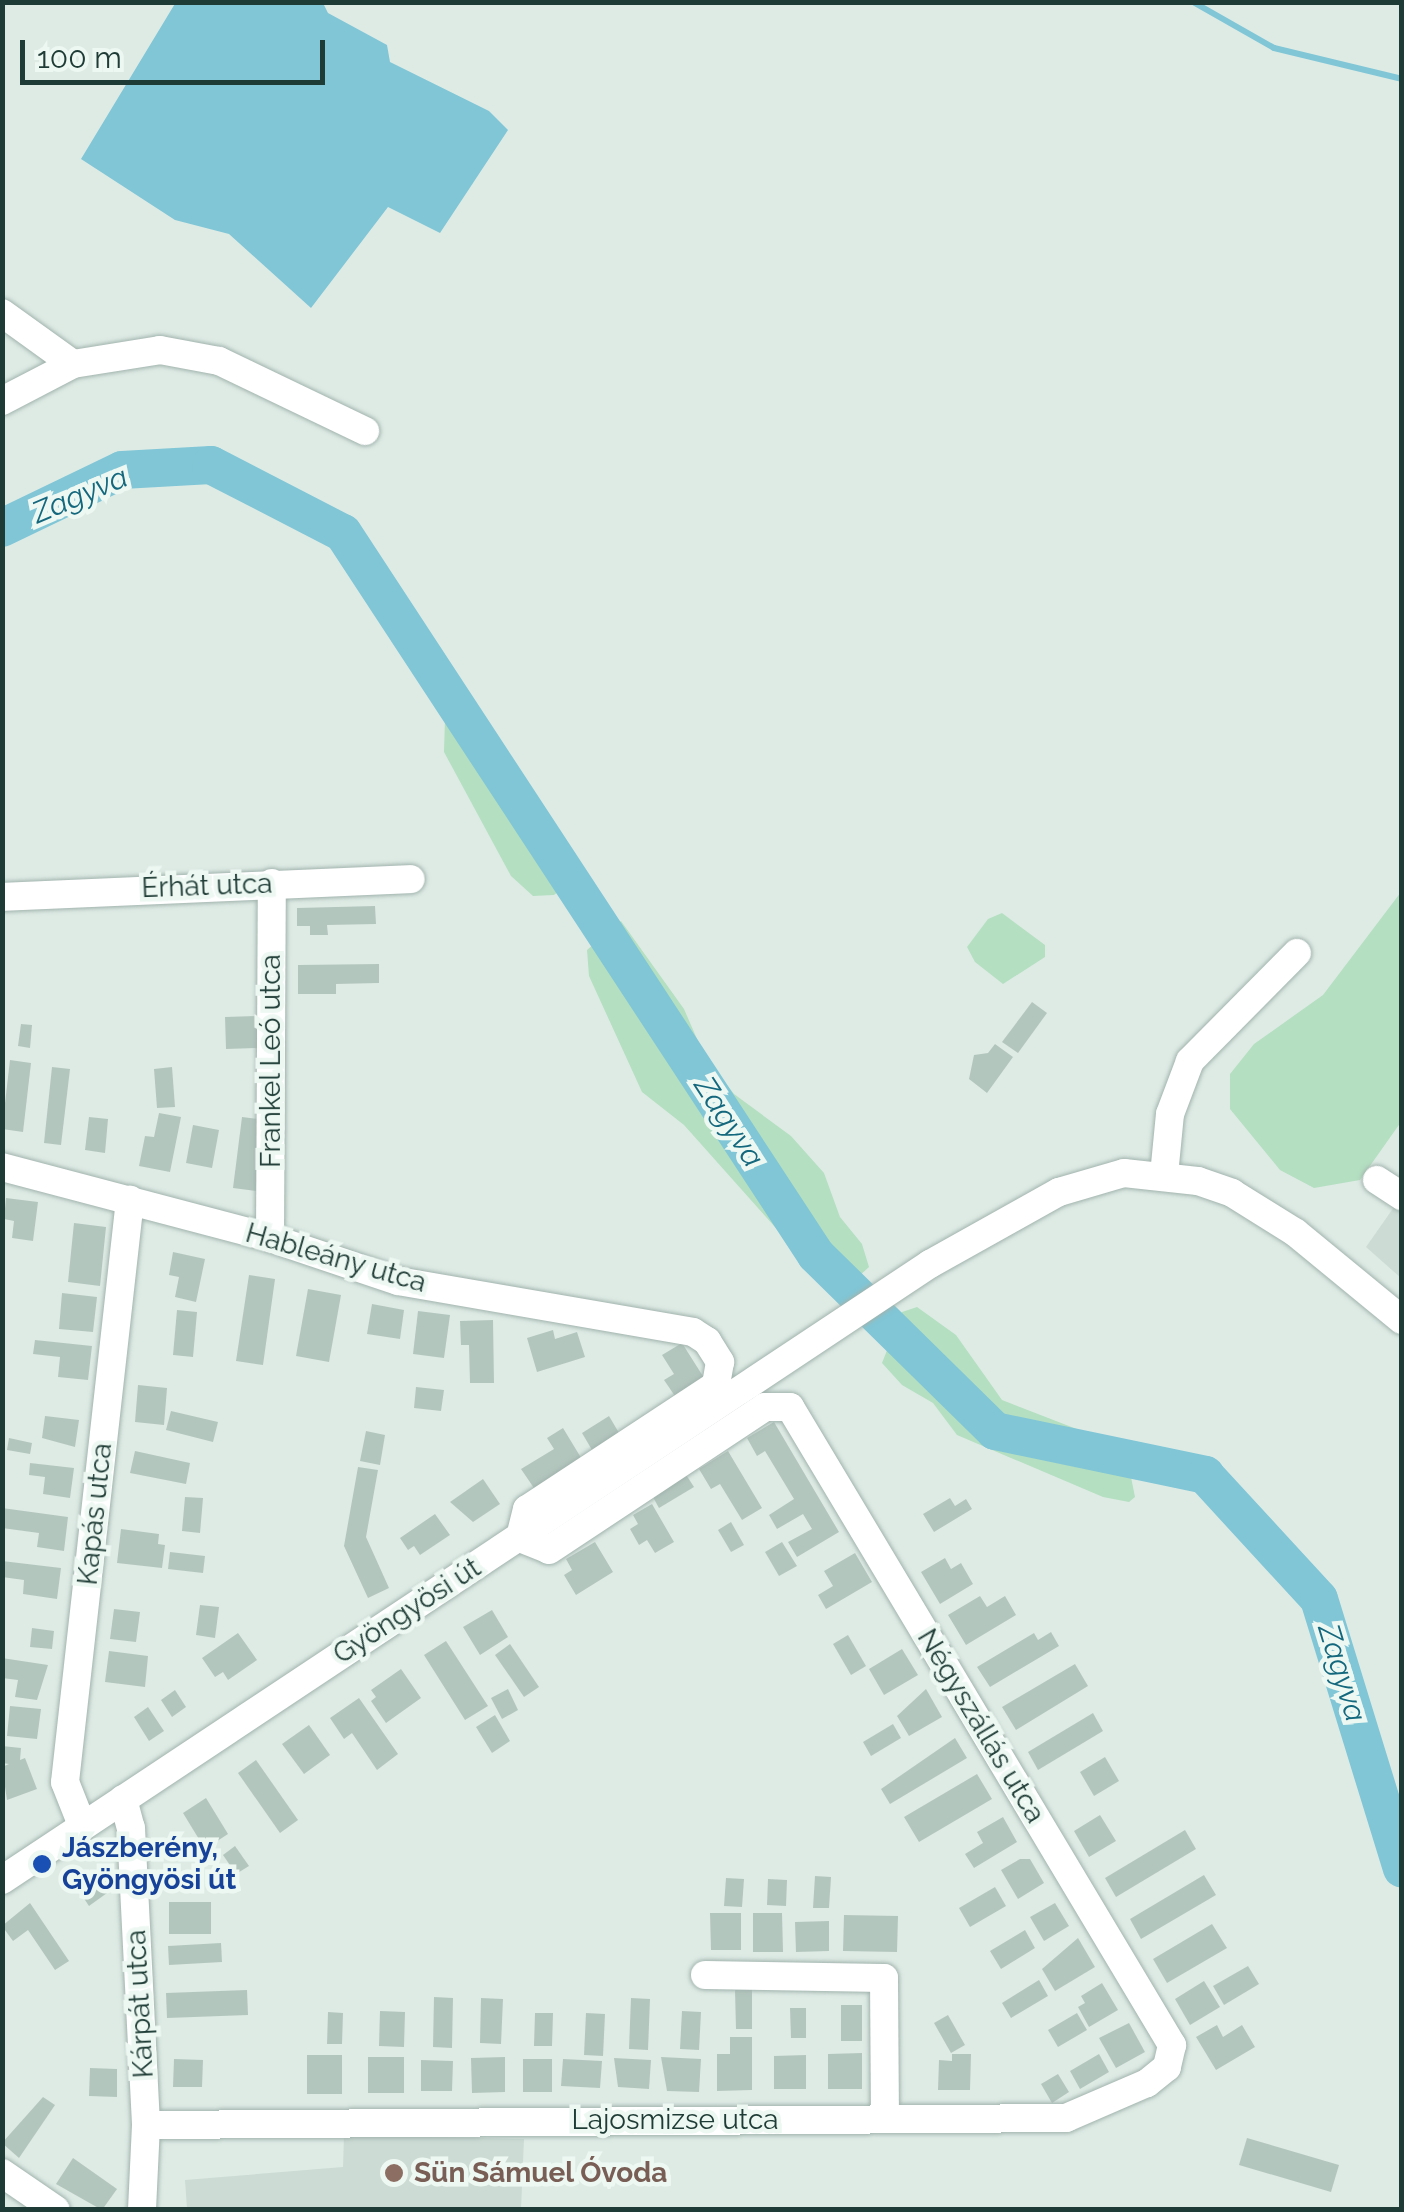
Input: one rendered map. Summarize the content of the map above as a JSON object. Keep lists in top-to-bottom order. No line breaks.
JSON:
{"streets":{"street":["Érhát utca","Frankel Leó utca","Hableány utca","Kapás utca","Gyöngyösi út","Négyszállás utca","Kárpát utca","Lajosmizse utca"]},"crossings":[["Érhát utca","Frankel Leó utca"],["Frankel Leó utca","Hableány utca"],["Hableány utca","Kapás utca"],["Hableány utca","Gyöngyösi út"],["Hableány utca","Négyszállás utca"],["Kapás utca","Gyöngyösi út"],["Gyöngyösi út","Négyszállás utca"],["Gyöngyösi út","Kárpát utca"],["Négyszállás utca","Lajosmizse utca"],["Kárpát utca","Lajosmizse utca"]],"water":["Zagyva"],"places":["Jászberény, Gyöngyösi út","Sün Sámuel Óvoda"],"scale_bar":"100 m"}
